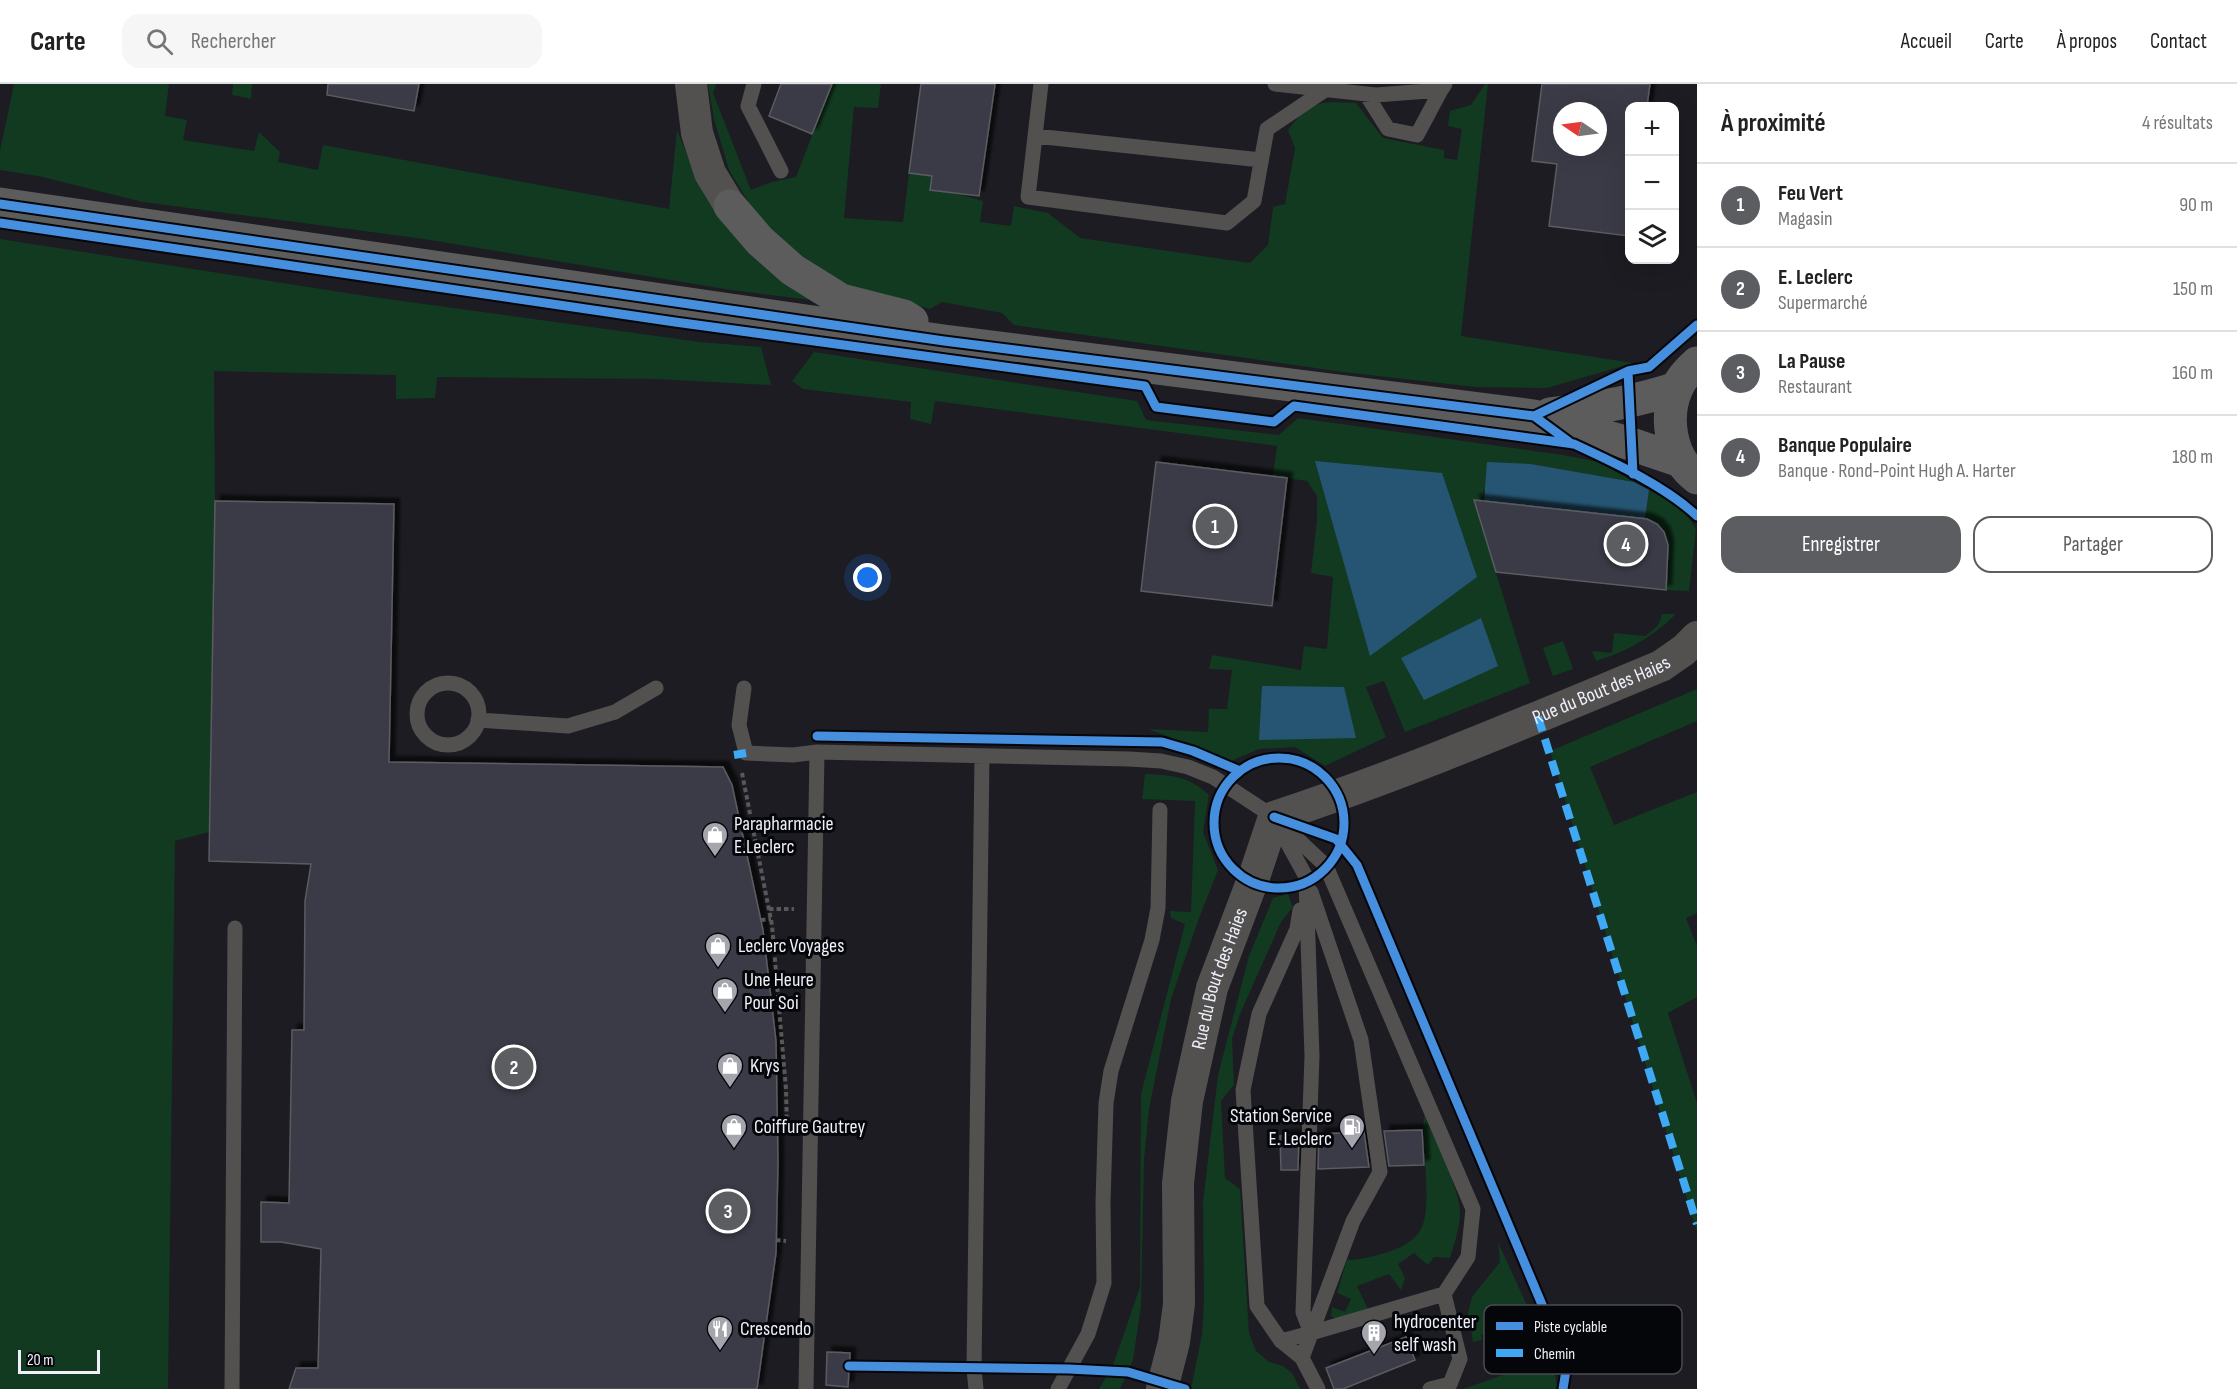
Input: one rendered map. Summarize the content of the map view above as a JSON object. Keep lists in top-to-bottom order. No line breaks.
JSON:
{"streets":{"street":["Rue du Bout des Haies"]},"places":{"shop":["Parapharmacie E.Leclerc","Leclerc Voyages","Une Heure Pour Soi","Krys","Coiffure Gautrey"],"fuel station":["Station Service E. Leclerc"],"restaurant":["Crescendo"],"building":["hydrocenter self wash"]},"legend":["Piste cyclable","Chemin"],"scale_bar":"20 m","north":"left","page":{"header":"Carte","search":"Rechercher","nav":["Accueil","Carte","À propos","Contact"],"heading":["À proximité","4 résultats"],"map_buttons":["+","−"],"list":[{"mark":"1","name":"Feu Vert","note":"Magasin","value":"90 m"},{"mark":"2","name":"E. Leclerc","note":"Supermarché","value":"150 m"},{"mark":"3","name":"La Pause","note":"Restaurant","value":"160 m"},{"mark":"4","name":"Banque Populaire","note":"Banque · Rond-Point Hugh A. Harter","value":"180 m"}],"buttons":["Enregistrer","Partager"],"pins":["1","4","2","3"],"scale":"20 m"}}
